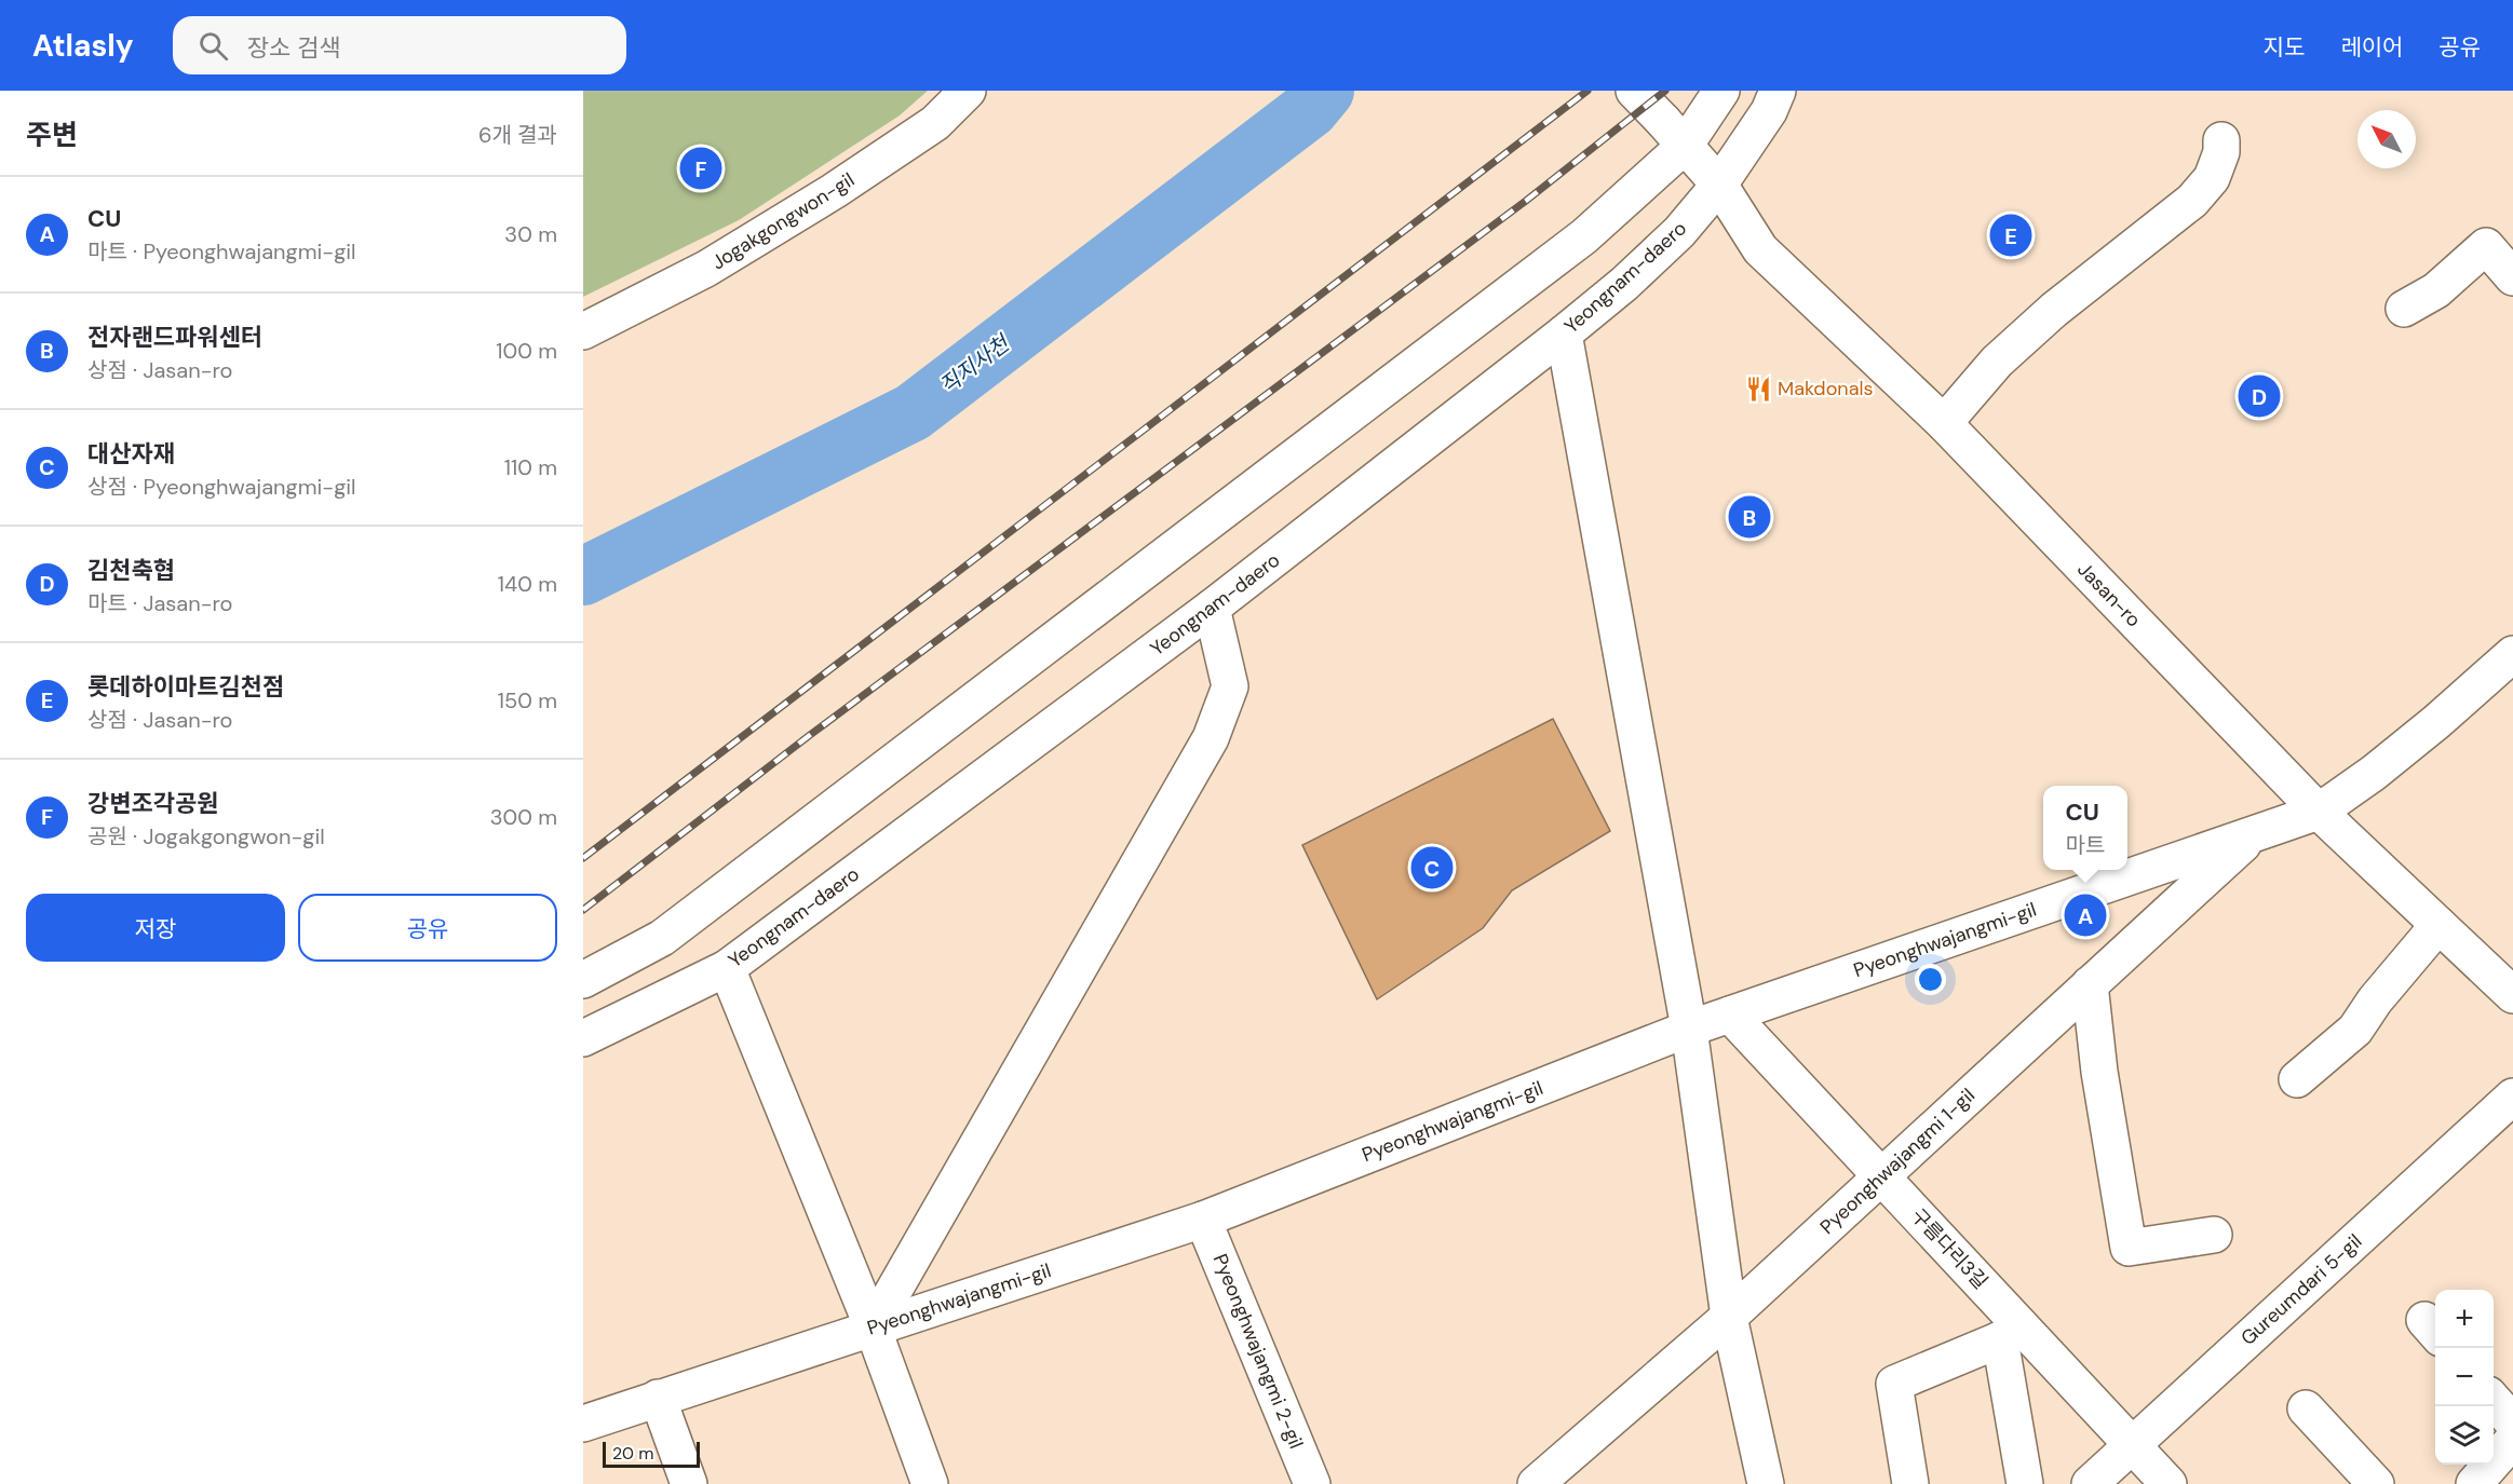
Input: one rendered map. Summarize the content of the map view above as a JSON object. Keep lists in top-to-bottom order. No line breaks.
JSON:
{"streets":{"street":["Jogakgongwon-gil","Yeongnam-daero","Jasan-ro","Pyeonghwajangmi-gil","Pyeonghwajangmi 1-gil","구름다리3길","Gureumdari 5-gil","Pyeonghwajangmi 2-gil"]},"crossings":[["Yeongnam-daero","Jasan-ro"],["Jasan-ro","Pyeonghwajangmi-gil"],["Pyeonghwajangmi-gil","Pyeonghwajangmi 1-gil"],["Pyeonghwajangmi-gil","구름다리3길"],["Pyeonghwajangmi-gil","Pyeonghwajangmi 2-gil"],["Pyeonghwajangmi 1-gil","구름다리3길"],["구름다리3길","Gureumdari 5-gil"]],"water":["직지사천"],"places":{"restaurant":["Makdonals"]},"scale_bar":"20 m","north":"top left","page":{"header":"Atlasly","search":"장소 검색","nav":["지도","레이어","공유"],"heading":["주변","6개 결과"],"pins":["F","E","D","B","C","A"],"list":[{"mark":"A","name":"CU","note":"마트 · Pyeonghwajangmi-gil","value":"30 m"},{"mark":"B","name":"전자랜드파워센터","note":"상점 · Jasan-ro","value":"100 m"},{"mark":"C","name":"대산자재","note":"상점 · Pyeonghwajangmi-gil","value":"110 m"},{"mark":"D","name":"김천축협","note":"마트 · Jasan-ro","value":"140 m"},{"mark":"E","name":"롯데하이마트김천점","note":"상점 · Jasan-ro","value":"150 m"},{"mark":"F","name":"강변조각공원","note":"공원 · Jogakgongwon-gil","value":"300 m"}],"popup":["CU","마트"],"buttons":["저장","공유"],"map_buttons":["+","−"],"scale":"20 m"}}
